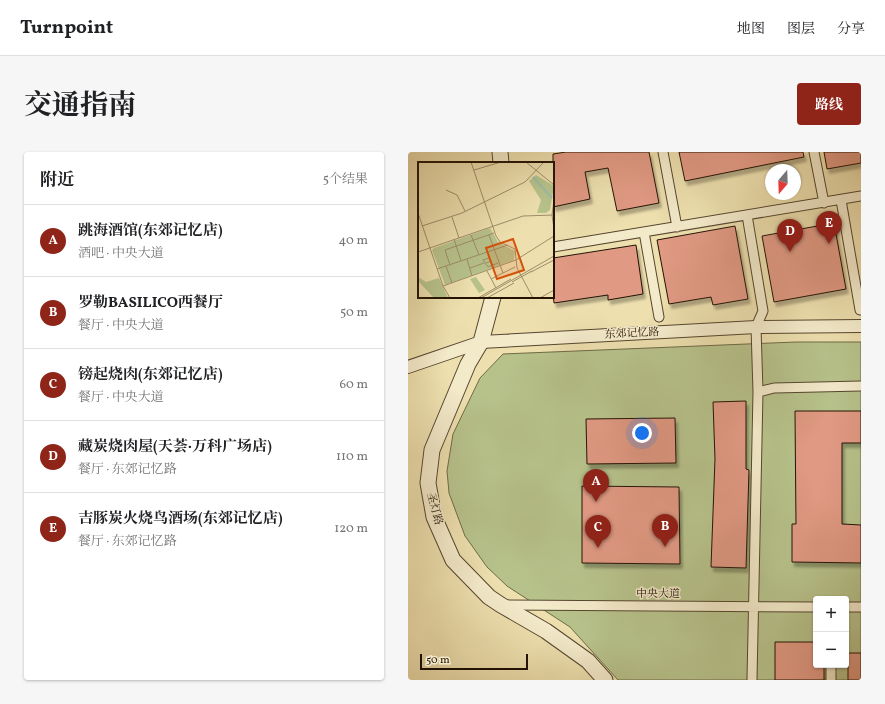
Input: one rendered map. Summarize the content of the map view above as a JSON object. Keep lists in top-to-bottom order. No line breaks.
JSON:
{"streets":{"street":["东郊记忆路","圣灯路","中央大道"]},"crossings":[["东郊记忆路","圣灯路"],["圣灯路","中央大道"]],"scale_bar":"50 m","north":"bottom","page":{"header":"Turnpoint","nav":["地图","图层","分享"],"title":"交通指南","buttons":"路线","heading":["附近","5个结果"],"list":[{"mark":"A","name":"跳海酒馆(东郊记忆店)","note":"酒吧 · 中央大道","value":"40 m"},{"mark":"B","name":"罗勒BASILICO西餐厅","note":"餐厅 · 中央大道","value":"50 m"},{"mark":"C","name":"镑起烧肉(东郊记忆店)","note":"餐厅 · 中央大道","value":"60 m"},{"mark":"D","name":"藏炭烧肉屋(天荟·万科广场店)","note":"餐厅 · 东郊记忆路","value":"110 m"},{"mark":"E","name":"吉豚炭火烧鸟酒场(东郊记忆店)","note":"餐厅 · 东郊记忆路","value":"120 m"}],"pins":["E","D","A","B","C"],"map_buttons":["+","−"],"scale":"50 m"}}
